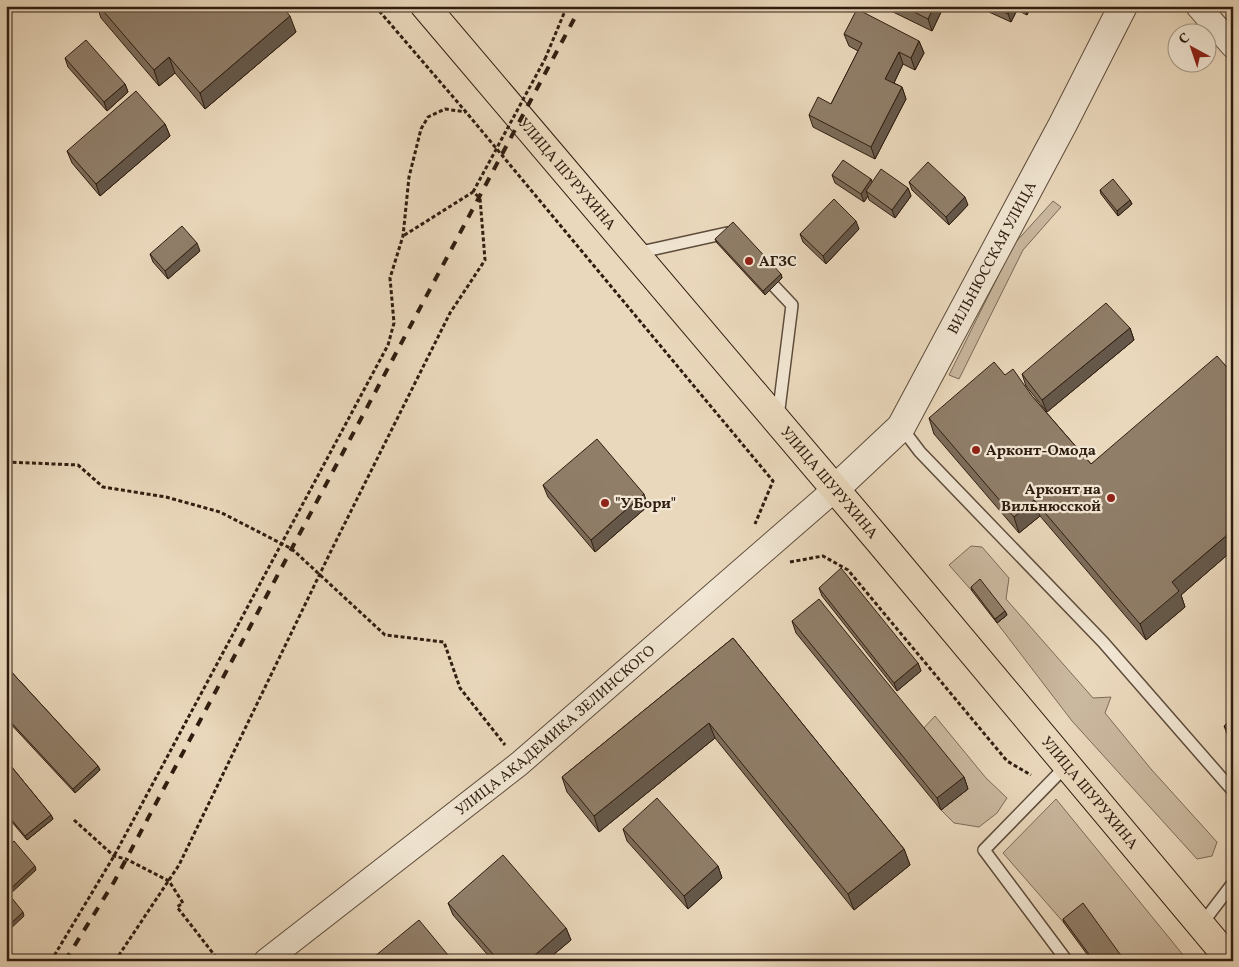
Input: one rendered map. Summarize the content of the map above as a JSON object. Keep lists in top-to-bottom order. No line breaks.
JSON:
{"streets":{"highway":["УЛИЦА ШУРУХИНА"],"street":["ВИЛЬНЮССКАЯ УЛИЦА","УЛИЦА АКАДЕМИКА ЗЕЛИНСКОГО"]},"crossings":[["УЛИЦА ШУРУХИНА","ВИЛЬНЮССКАЯ УЛИЦА"],["УЛИЦА ШУРУХИНА","УЛИЦА АКАДЕМИКА ЗЕЛИНСКОГО"],["ВИЛЬНЮССКАЯ УЛИЦА","УЛИЦА АКАДЕМИКА ЗЕЛИНСКОГО"]],"places":["АГЗС","Арконт-Омода","Арконт на Вильнюсской","\"У Бори\""],"north":"top left"}
